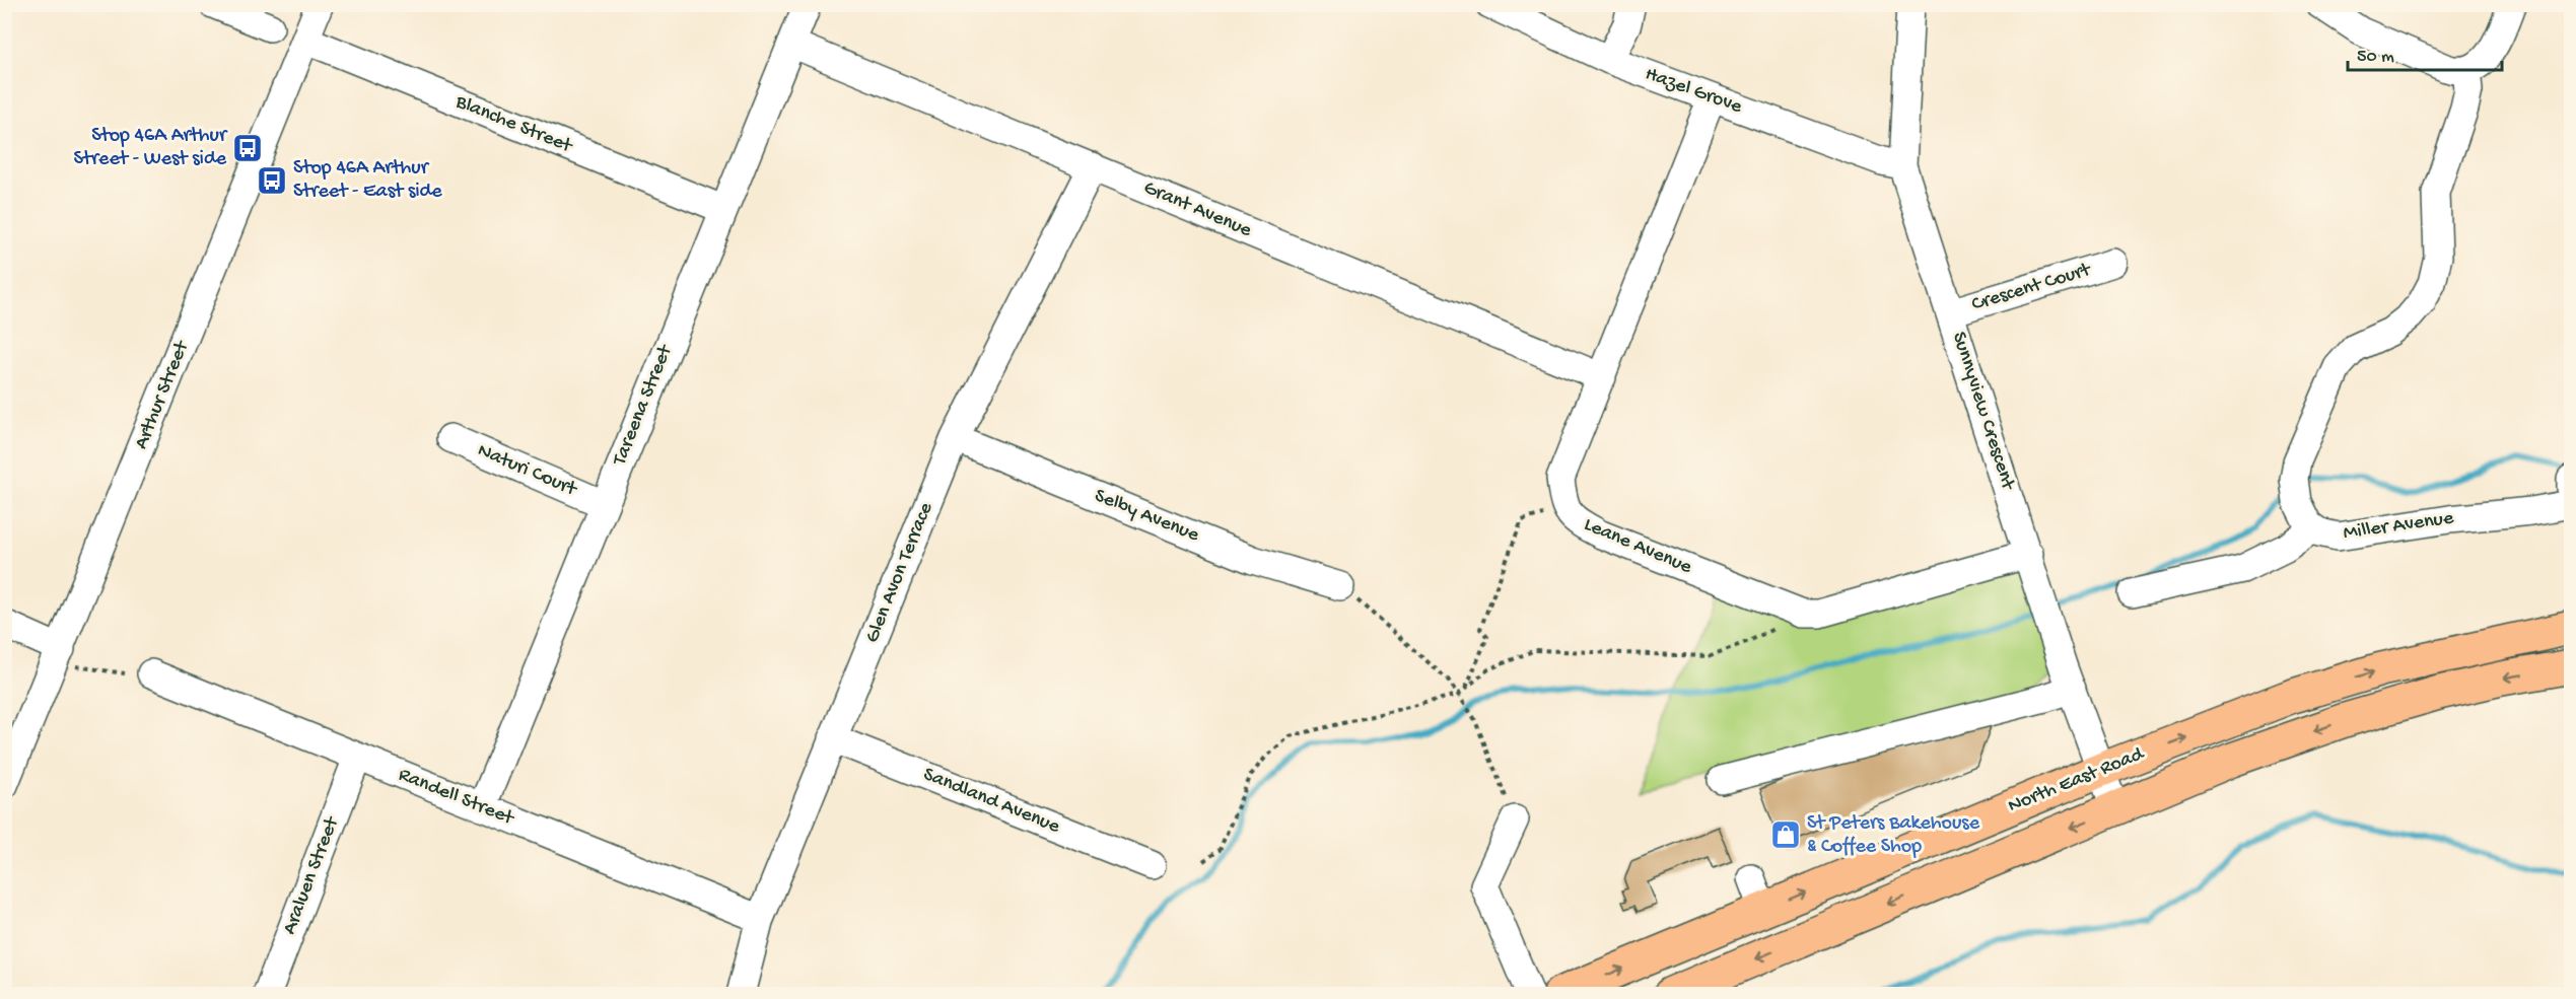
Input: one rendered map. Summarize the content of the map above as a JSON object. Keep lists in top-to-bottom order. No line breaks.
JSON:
{"streets":{"main road":["North East Road"],"street":["Hazel Grove","Blanche Street","Grant Avenue","Crescent Court","Arthur Street","Tareena Street","Sunnyview Crescent","Naturi Court","Selby Avenue","Miller Avenue","Leane Avenue","Glen Avon Terrace","Randell Street","Sandland Avenue","Araluen Street"]},"crossings":[["Hazel Grove","Sunnyview Crescent"],["Hazel Grove","Leane Avenue"],["Blanche Street","Arthur Street"],["Blanche Street","Tareena Street"],["Grant Avenue","Tareena Street"],["Grant Avenue","Leane Avenue"],["Grant Avenue","Glen Avon Terrace"],["Crescent Court","Sunnyview Crescent"],["Tareena Street","Naturi Court"],["Tareena Street","Randell Street"],["Sunnyview Crescent","Leane Avenue"],["Sunnyview Crescent","North East Road"],["Selby Avenue","Glen Avon Terrace"],["Glen Avon Terrace","Randell Street"],["Glen Avon Terrace","Sandland Avenue"],["Randell Street","Araluen Street"]],"places":{"bus stop":["Stop 46A Arthur Street - West side","Stop 46A Arthur Street - East side"],"shop":["St Peters Bakehouse & Coffee Shop"]},"scale_bar":"50 m"}
